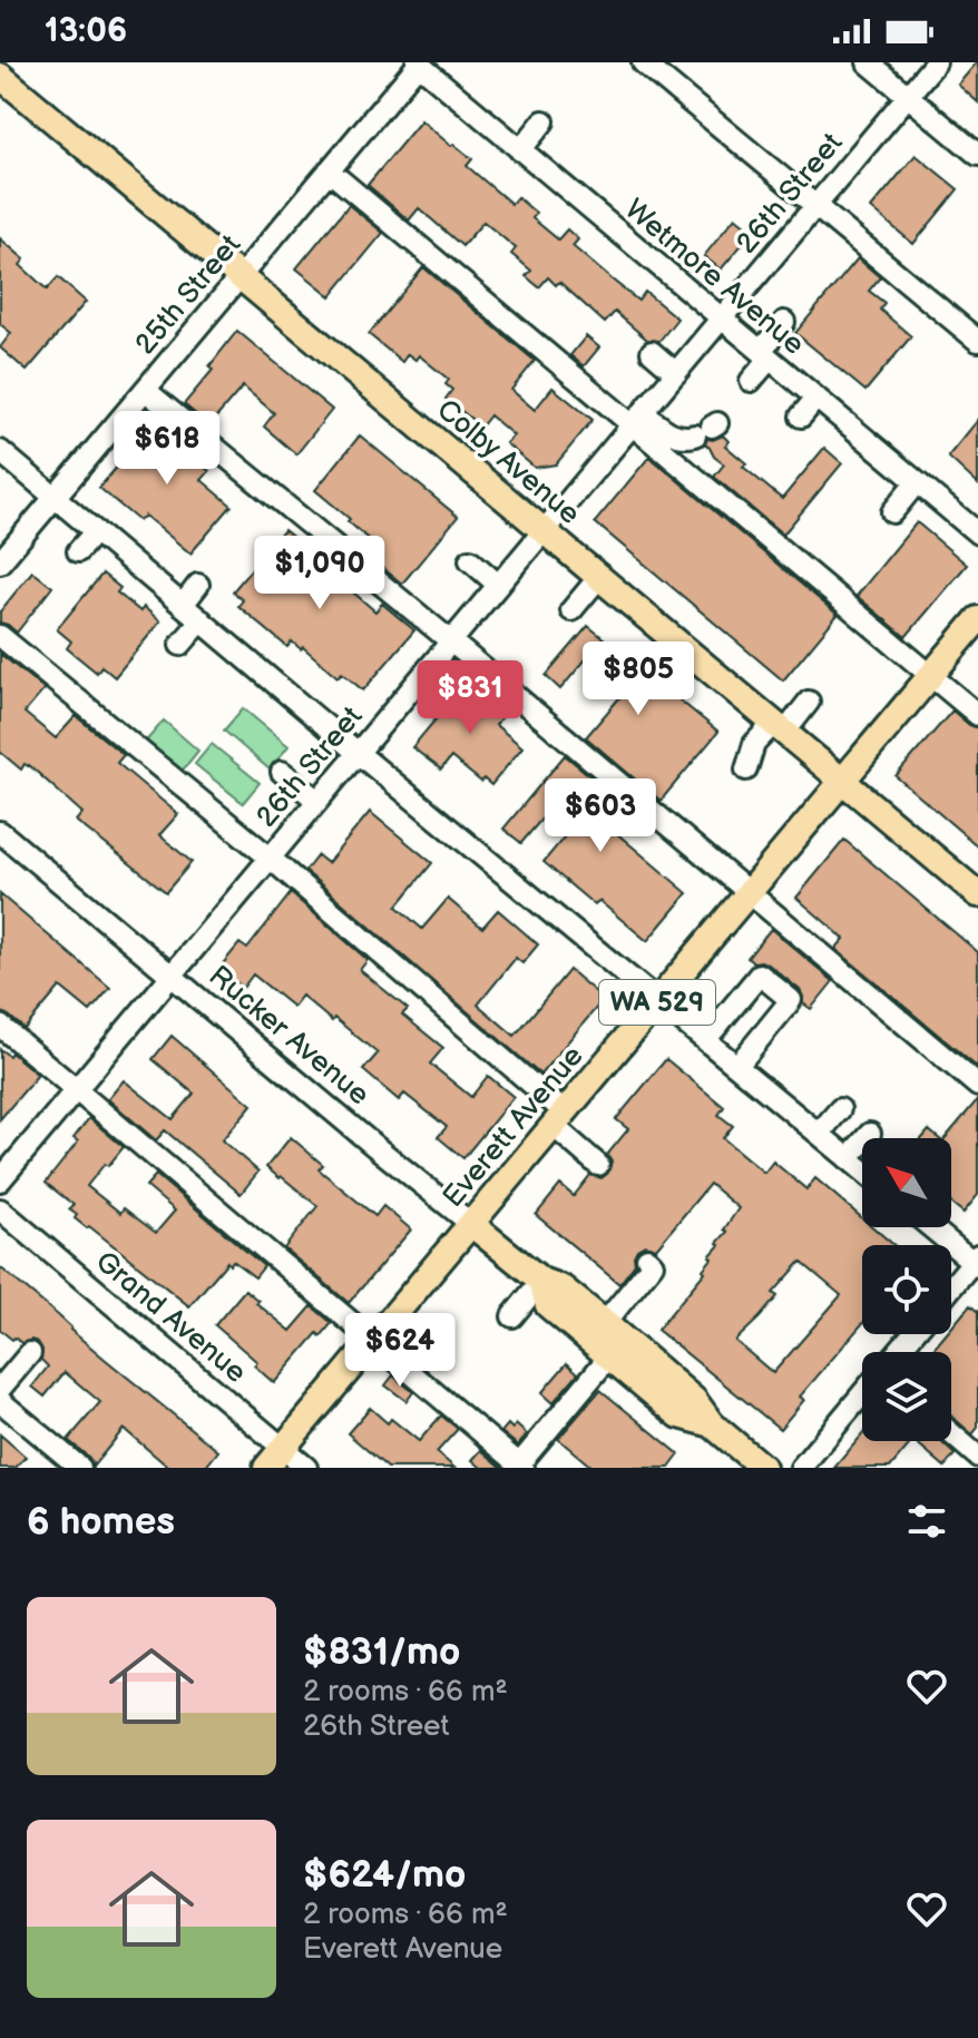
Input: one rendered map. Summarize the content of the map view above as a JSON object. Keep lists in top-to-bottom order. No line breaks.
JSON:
{"streets":{"main road":["Colby Avenue","WA 529","Rucker Avenue","Everett Avenue"],"street":["26th Street","Wetmore Avenue","25th Street","Grand Avenue"]},"crossings":[["26th Street","Wetmore Avenue"],["26th Street","Colby Avenue"],["26th Street","Rucker Avenue"],["Wetmore Avenue","25th Street"],["25th Street","Colby Avenue"],["Colby Avenue","Everett Avenue"],["Rucker Avenue","Everett Avenue"],["Everett Avenue","Grand Avenue"]],"north":"top left","page":{"status":"13:06","price":["$618","$1,090","$805","$831","$603","$624"],"heading":"6 homes","list":[{"name":"$831/mo","note":"2 rooms · 66 m² · 26th Street"},{"name":"$624/mo","note":"2 rooms · 66 m² · Everett Avenue"}]}}
